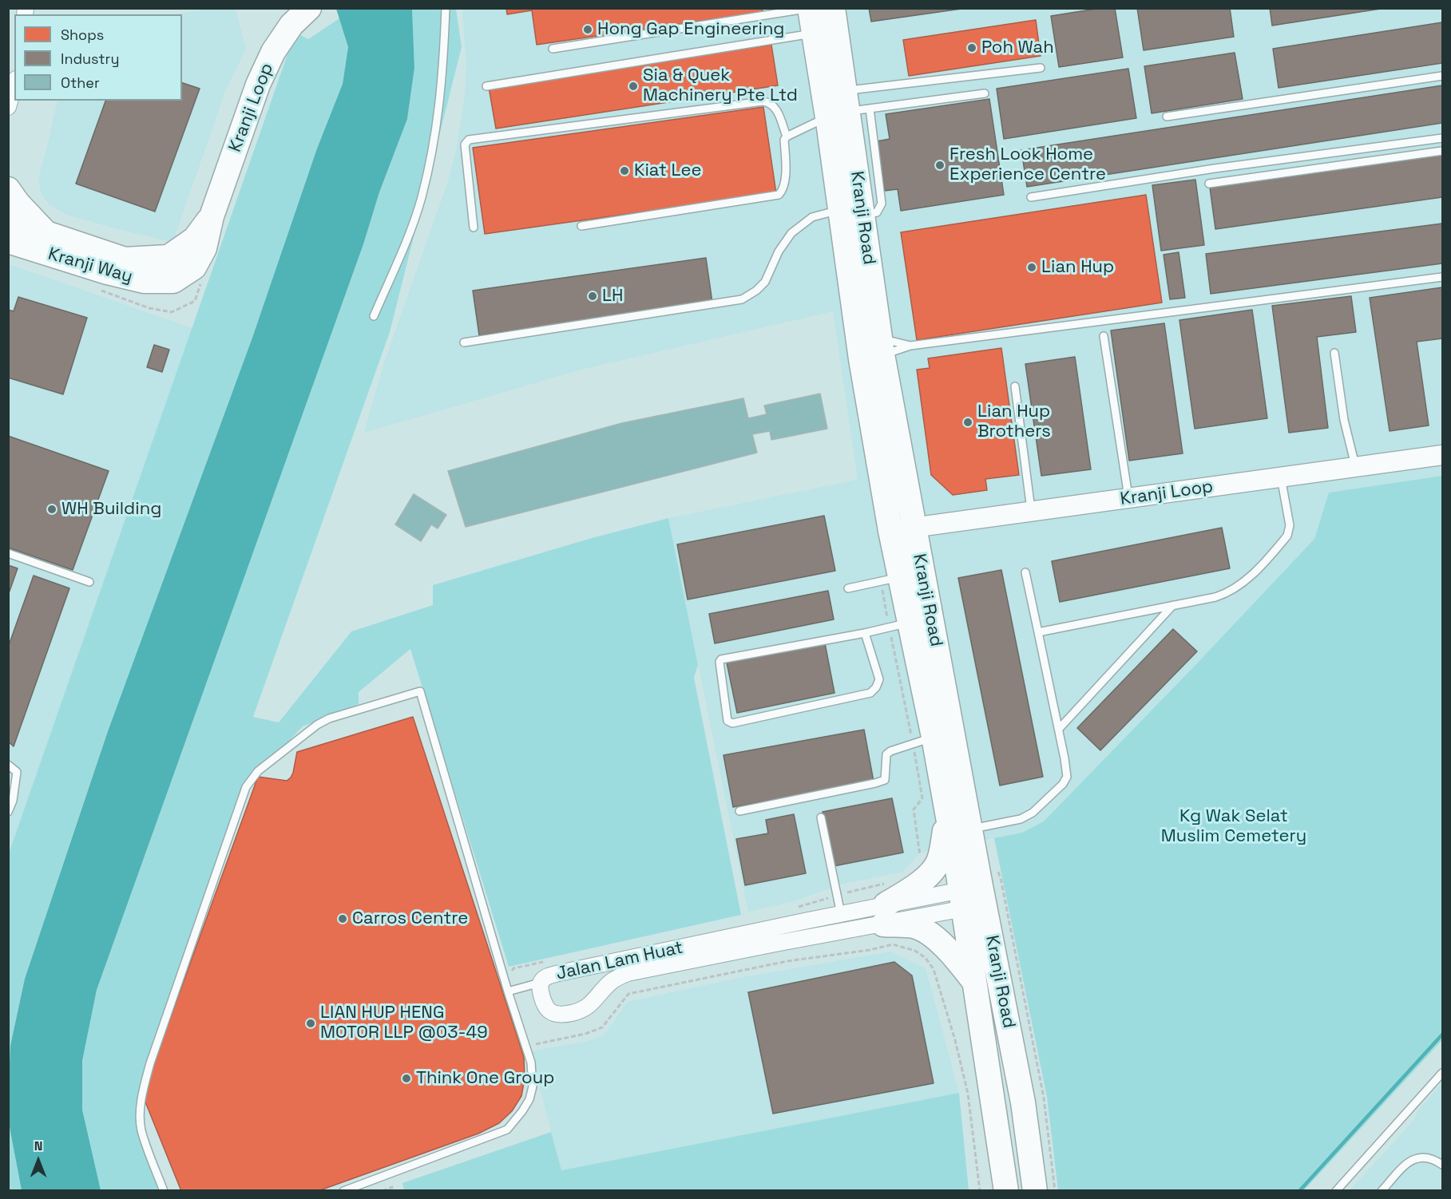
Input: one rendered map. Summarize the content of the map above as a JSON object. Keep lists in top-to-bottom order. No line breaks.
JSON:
{"streets":{"main road":["Kranji Loop","Kranji Road","Kranji Way"],"street":["Jalan Lam Huat"]},"crossings":[["Kranji Loop","Kranji Road"],["Kranji Loop","Kranji Way"],["Kranji Road","Jalan Lam Huat"]],"parks":["Kg Wak Selat Muslim Cemetery"],"places":["Hong Gap Engineering","Poh Wah","Sia & Quek Machinery Pte Ltd","Fresh Look Home Experience Centre","Kiat Lee","Lian Hup","LH","Lian Hup Brothers","WH Building","Carros Centre","LIAN HUP HENG MOTOR LLP @03-49","Think One Group"],"legend":["Shops","Industry","Other"],"north":"top"}
